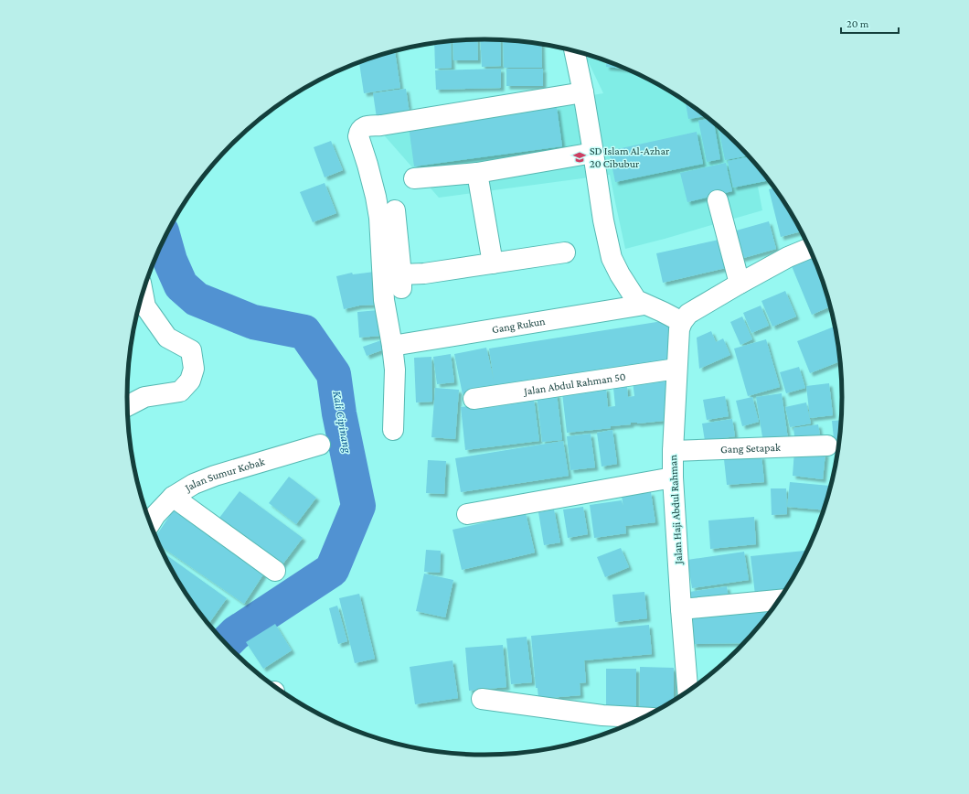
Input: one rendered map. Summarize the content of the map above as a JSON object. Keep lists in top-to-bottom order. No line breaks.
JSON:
{"streets":{"street":["Gang Rukun","Jalan Abdul Rahman 50","Gang Setapak","Jalan Sumur Kobak","Jalan Haji Abdul Rahman"]},"crossings":[["Jalan Abdul Rahman 50","Jalan Haji Abdul Rahman"],["Gang Setapak","Jalan Haji Abdul Rahman"]],"water":["Kali Cipinang"],"places":{"school or university":["SD Islam Al-Azhar 20 Cibubur"]},"scale_bar":"20 m"}
